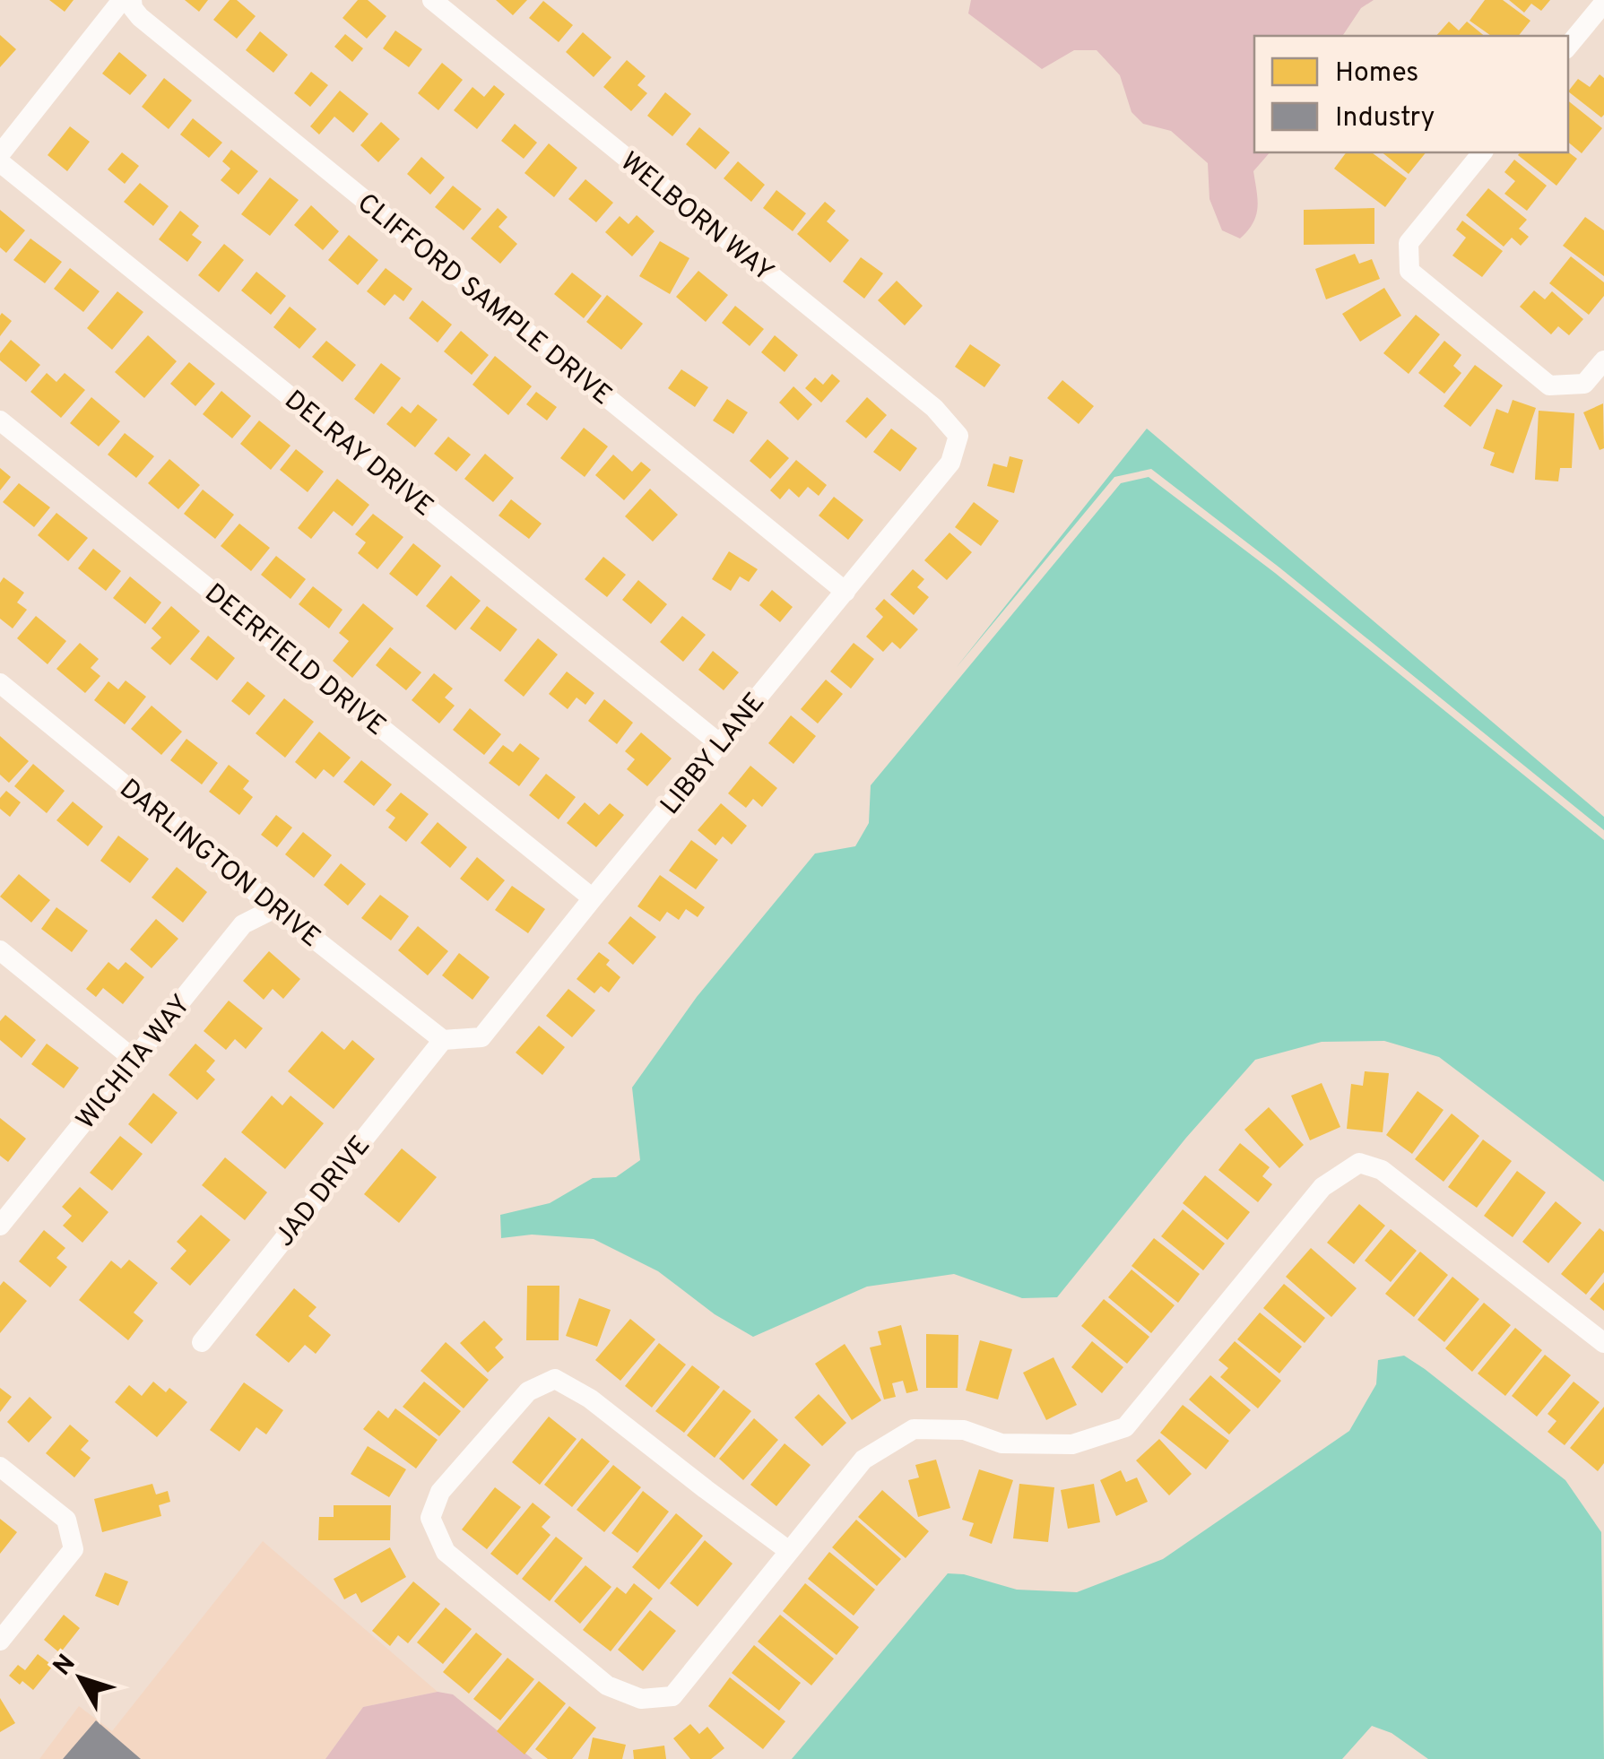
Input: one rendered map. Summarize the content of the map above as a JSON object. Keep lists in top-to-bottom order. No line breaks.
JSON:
{"streets":{"street":["WELBORN WAY","CLIFFORD SAMPLE DRIVE","DELRAY DRIVE","DEERFIELD DRIVE","LIBBY LANE","DARLINGTON DRIVE","WICHITA WAY","JAD DRIVE"]},"crossings":[["WELBORN WAY","LIBBY LANE"],["CLIFFORD SAMPLE DRIVE","LIBBY LANE"],["DELRAY DRIVE","LIBBY LANE"],["DEERFIELD DRIVE","LIBBY LANE"],["LIBBY LANE","DARLINGTON DRIVE"],["LIBBY LANE","JAD DRIVE"],["DARLINGTON DRIVE","WICHITA WAY"],["DARLINGTON DRIVE","JAD DRIVE"]],"legend":["Homes","Industry"],"north":"top left"}
